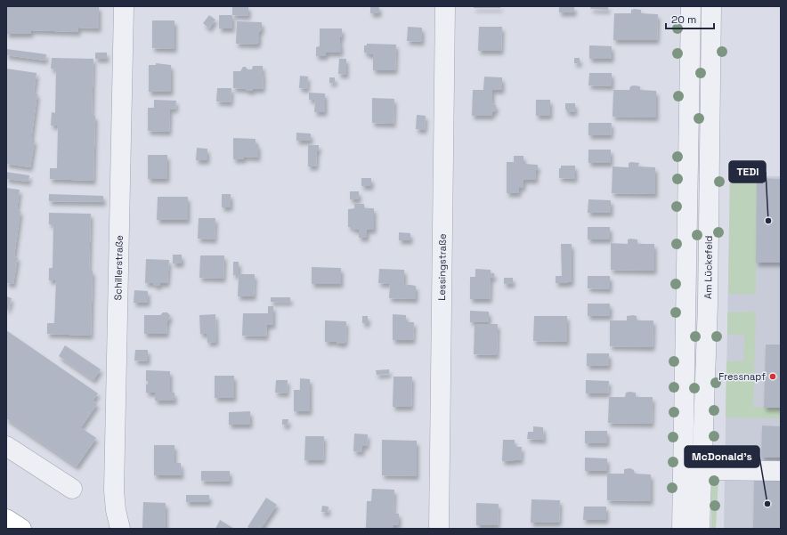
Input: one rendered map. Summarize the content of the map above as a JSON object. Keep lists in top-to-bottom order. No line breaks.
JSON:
{"streets":{"street":["Schillerstraße","Lessingstraße","Am Lückefeld"]},"places":["TEDi","Fressnapf","McDonald's"],"scale_bar":"20 m"}
